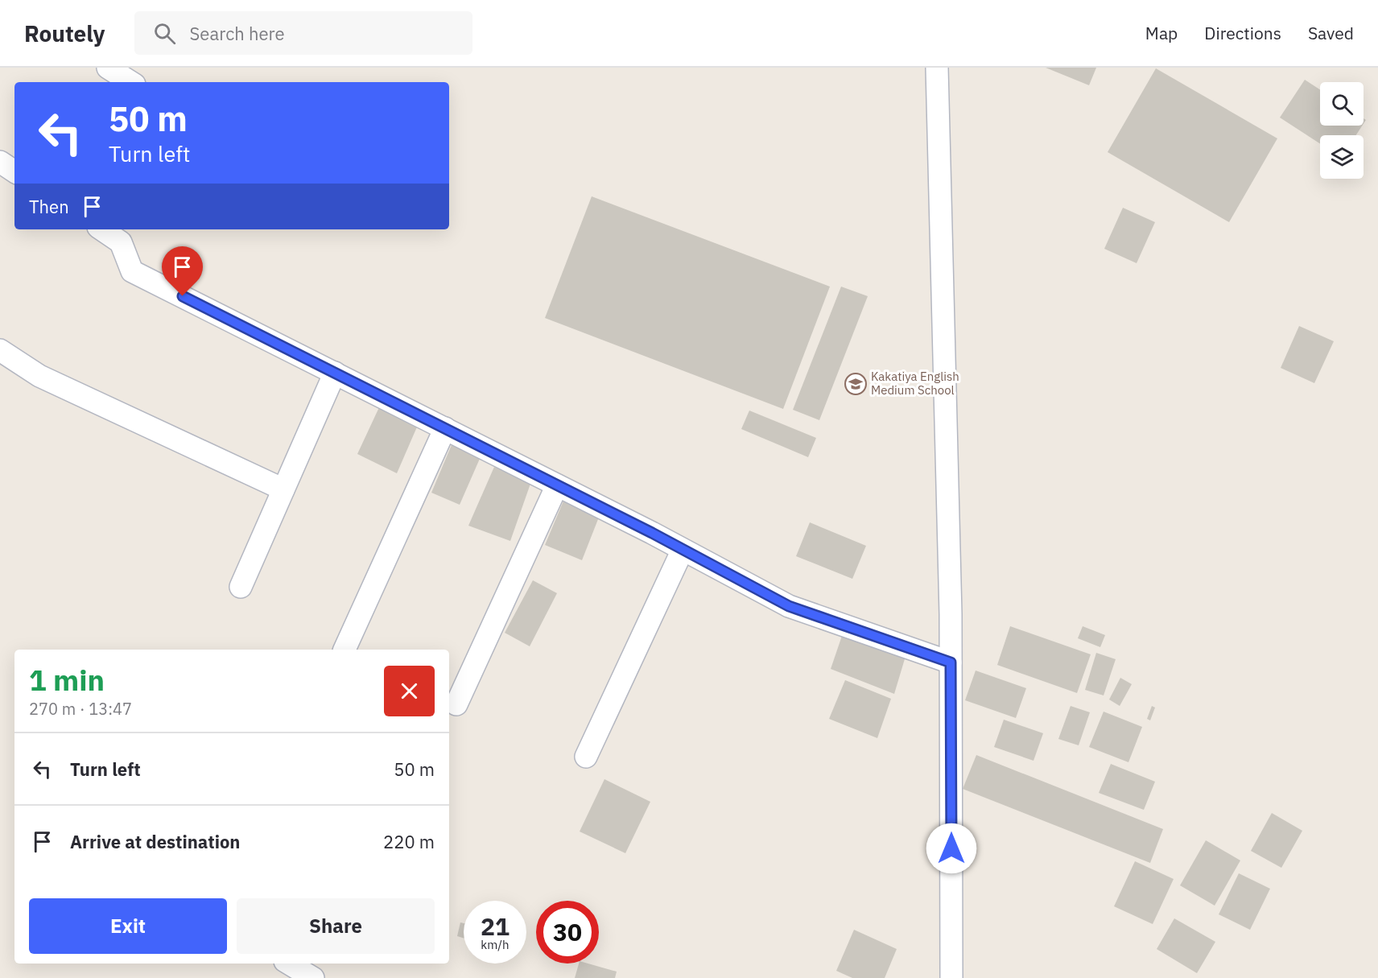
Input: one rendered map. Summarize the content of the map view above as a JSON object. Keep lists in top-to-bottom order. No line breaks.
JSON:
{"places":{"school or university":["Kakatiya English Medium School"]},"page":{"header":"Routely","search":"Search here","nav":["Map","Directions","Saved"],"turn":["50 m","Turn left"],"then":"Then","heading":["1 min","270 m · 13:47"],"list":[{"name":"Turn left","value":"50 m"},{"name":"Arrive at destination","value":"220 m"}],"buttons":["Exit","Share"],"speed":"21 km/h","limit":"30"}}
